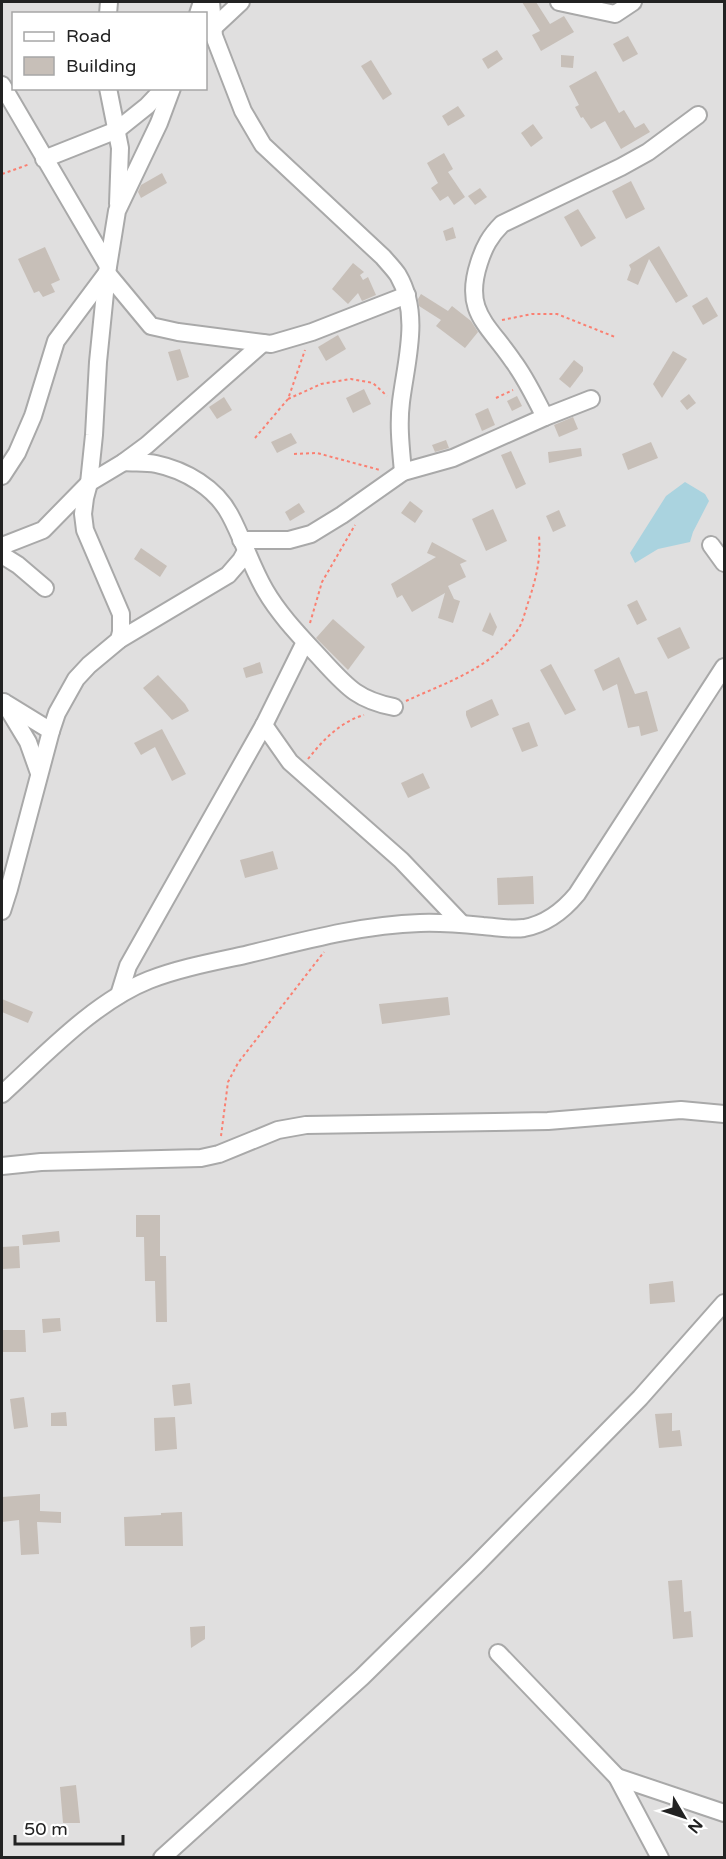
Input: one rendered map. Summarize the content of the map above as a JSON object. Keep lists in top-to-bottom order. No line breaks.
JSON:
{"legend":["Road","Building"],"scale_bar":"50 m","north":"bottom right"}
